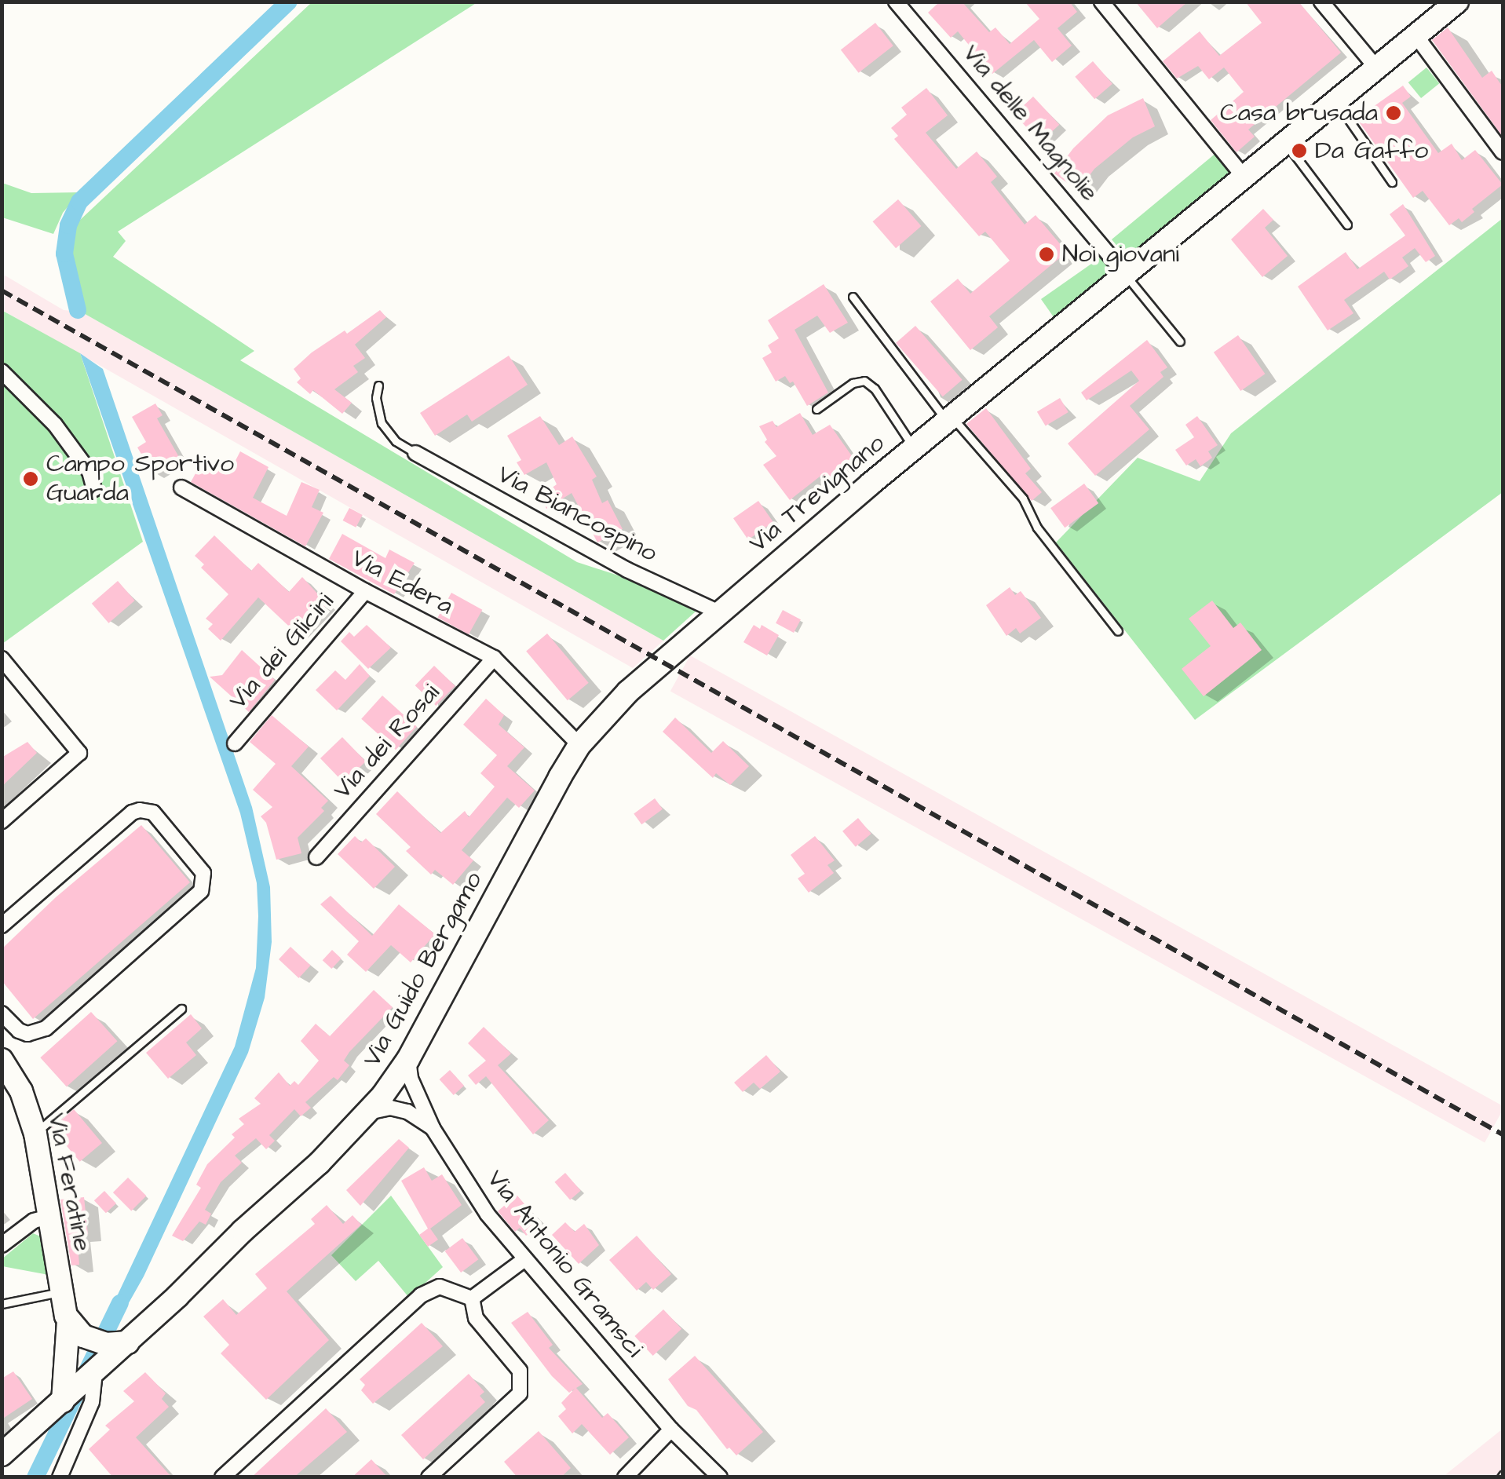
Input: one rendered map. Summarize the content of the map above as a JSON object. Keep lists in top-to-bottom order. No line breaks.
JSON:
{"streets":{"main road":["Via Trevignano","Via Guido Bergamo","Via Feratine"],"street":["Via delle Magnolie","Via Biancospino","Via Edera","Via dei Glicini","Via dei Rosai","Via Antonio Gramsci"]},"crossings":[["Via delle Magnolie","Via Trevignano"],["Via Trevignano","Via Biancospino"],["Via Trevignano","Via Guido Bergamo"],["Via Biancospino","Via Guido Bergamo"],["Via Edera","Via dei Glicini"],["Via Edera","Via dei Rosai"],["Via Edera","Via Guido Bergamo"],["Via Guido Bergamo","Via Antonio Gramsci"]],"places":["Casa brusada","Da Gaffo","Noi giovani","Campo Sportivo Guarda"]}
